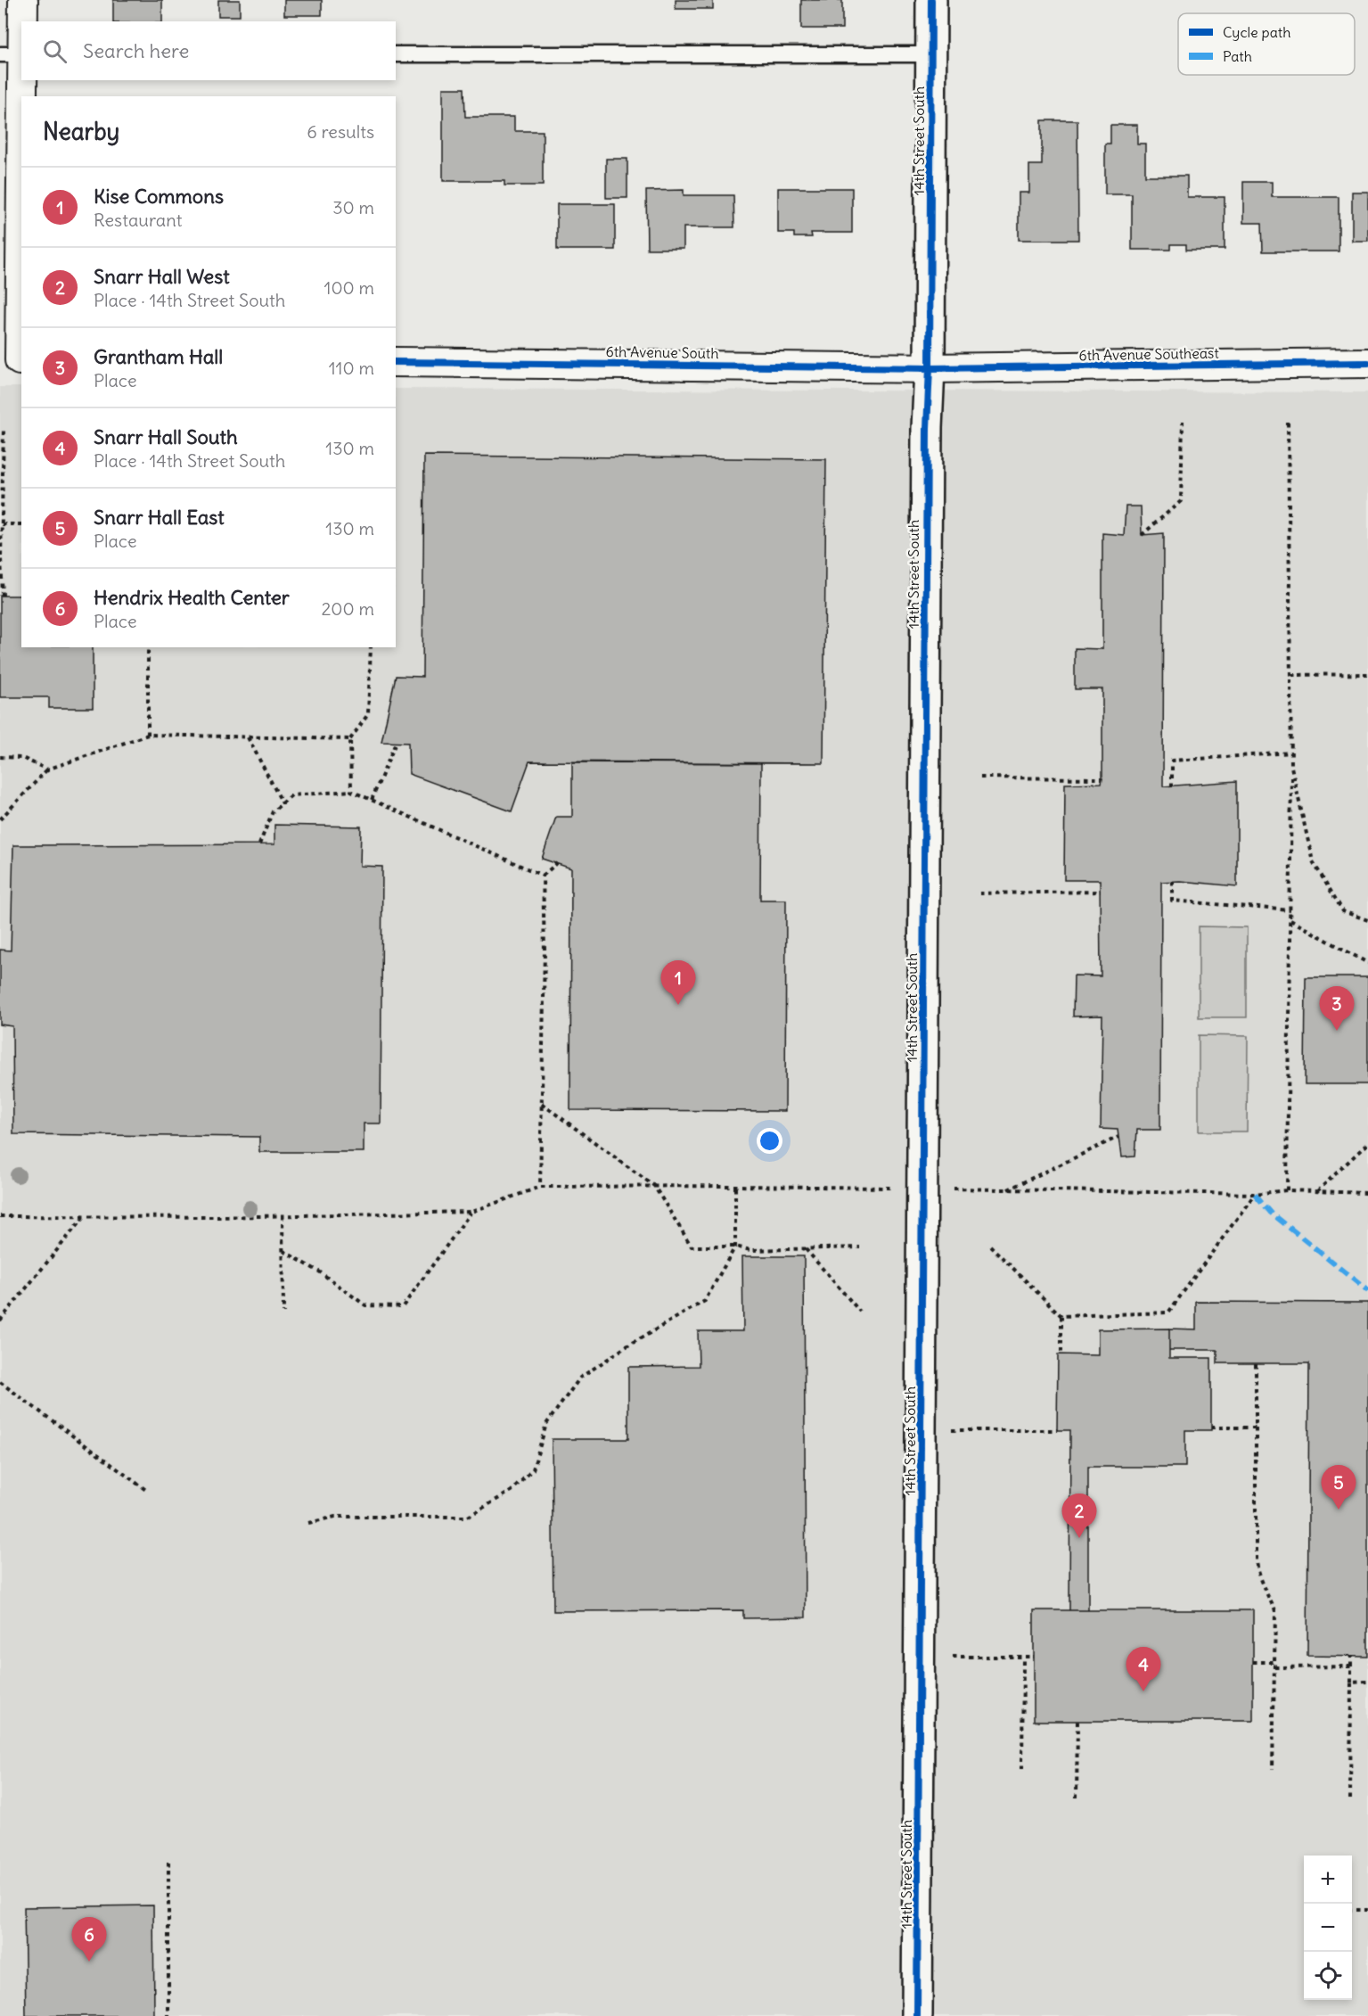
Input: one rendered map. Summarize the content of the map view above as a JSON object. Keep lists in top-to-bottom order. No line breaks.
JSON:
{"streets":{"street":["14th Street South","6th Avenue South","6th Avenue Southeast"]},"crossings":[["14th Street South","6th Avenue South"],["14th Street South","6th Avenue Southeast"],["6th Avenue South","6th Avenue Southeast"]],"legend":["Cycle path","Path"],"page":{"search":"Search here","heading":["Nearby","6 results"],"list":[{"mark":"1","name":"Kise Commons","note":"Restaurant","value":"30 m"},{"mark":"2","name":"Snarr Hall West","note":"Place · 14th Street South","value":"100 m"},{"mark":"3","name":"Grantham Hall","note":"Place","value":"110 m"},{"mark":"4","name":"Snarr Hall South","note":"Place · 14th Street South","value":"130 m"},{"mark":"5","name":"Snarr Hall East","note":"Place","value":"130 m"},{"mark":"6","name":"Hendrix Health Center","note":"Place","value":"200 m"}],"pins":["1","3","5","2","4","6"],"map_buttons":["+","−"]}}
